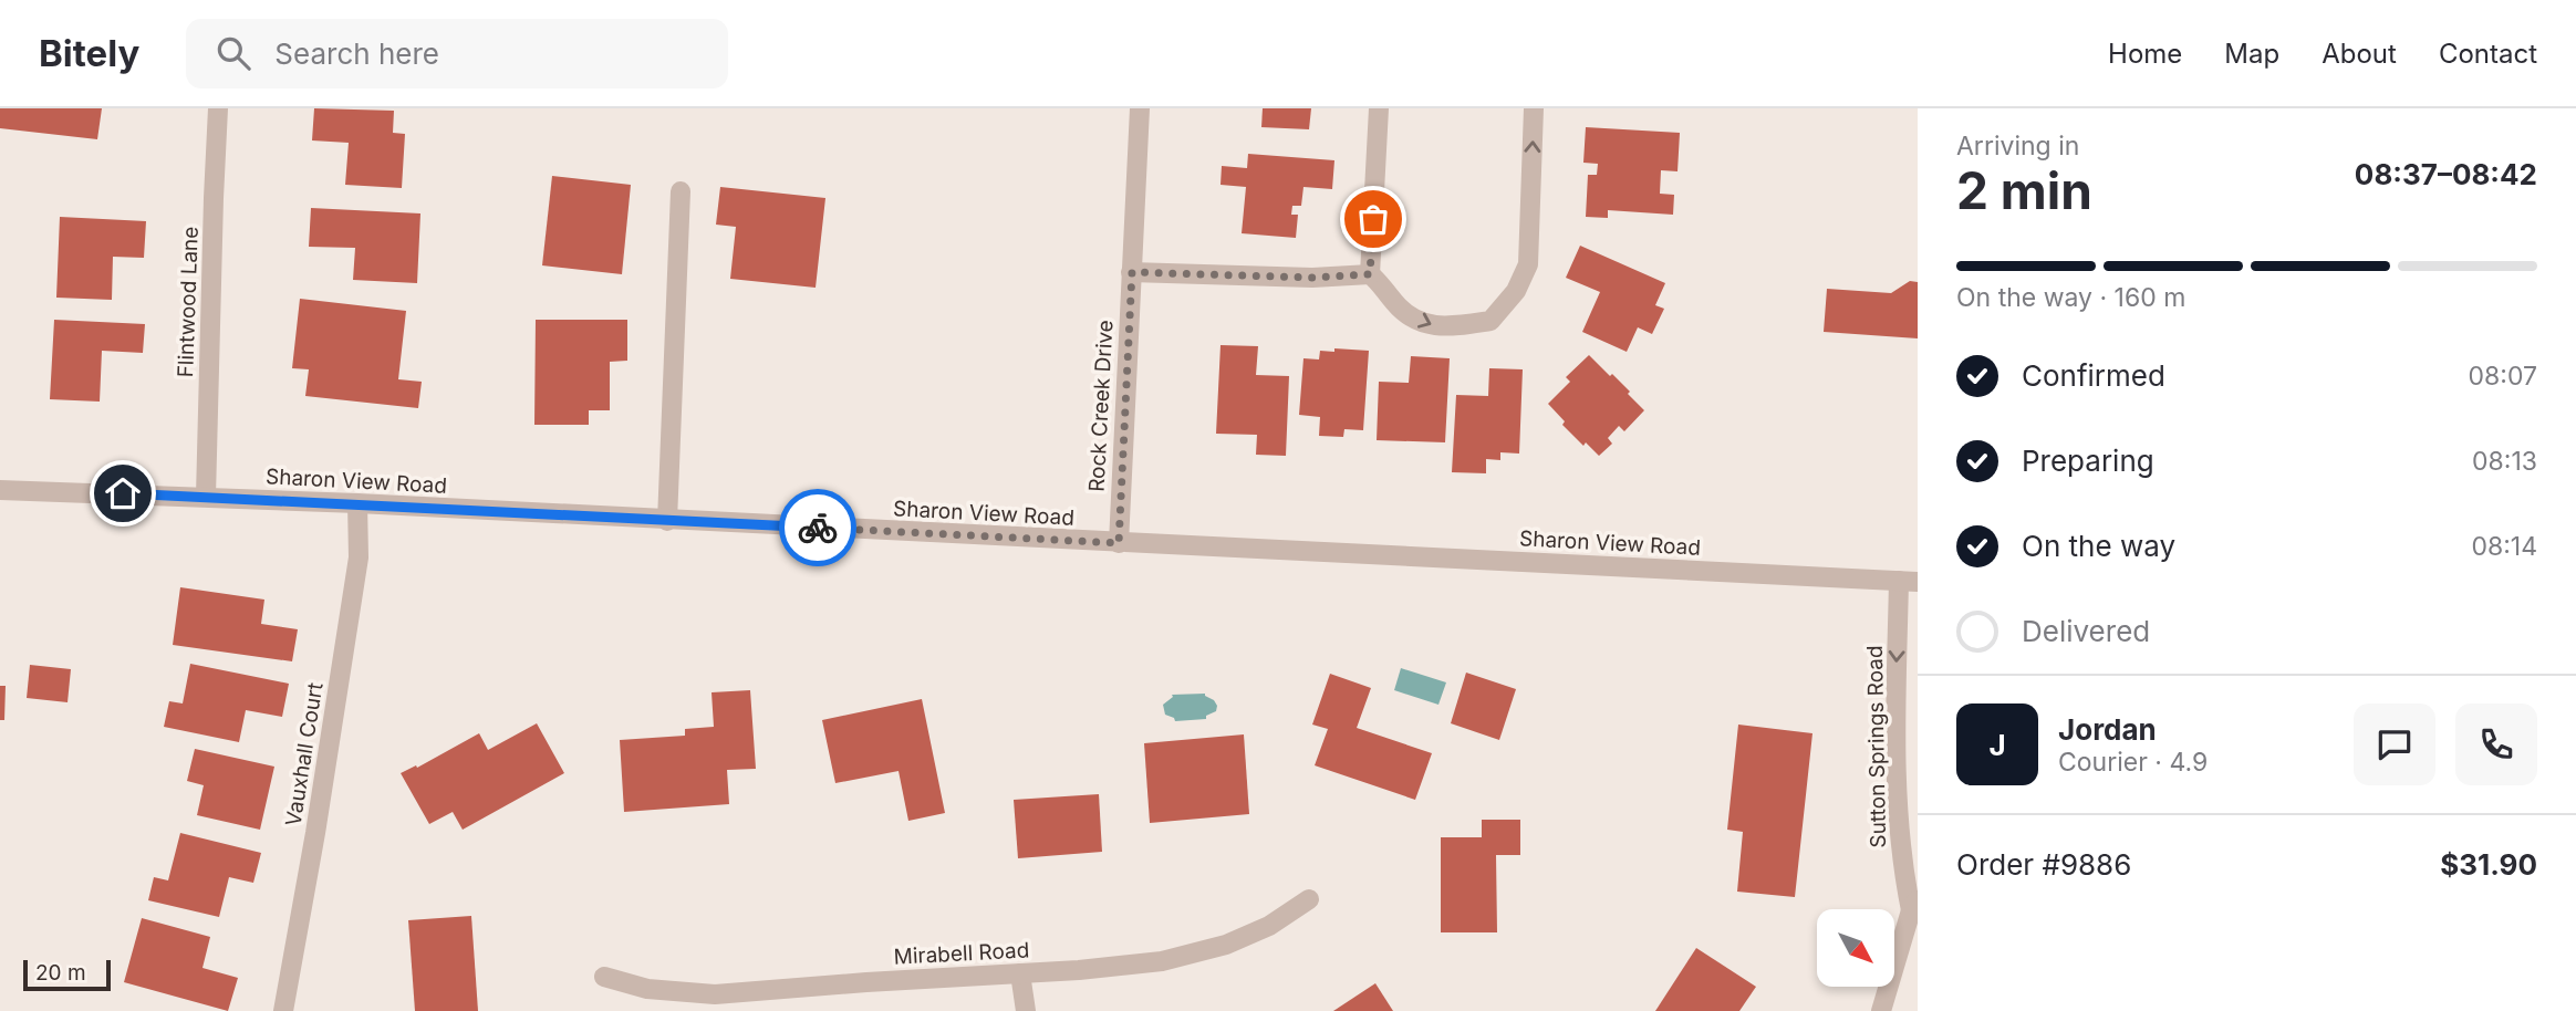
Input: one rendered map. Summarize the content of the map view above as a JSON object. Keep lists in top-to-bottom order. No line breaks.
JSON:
{"streets":{"street":["Flintwood Lane","Rock Creek Drive","Sharon View Road","Sutton Springs Road","Vauxhall Court","Mirabell Road"]},"crossings":[["Flintwood Lane","Sharon View Road"],["Rock Creek Drive","Sharon View Road"],["Sharon View Road","Sutton Springs Road"],["Sharon View Road","Vauxhall Court"]],"one_way":["Sutton Springs Road"],"scale_bar":"20 m","north":"bottom right","page":{"header":"Bitely","search":"Search here","nav":["Home","Map","About","Contact"],"heading":["2 min","Arriving in","08:37–08:42"],"panel":["Jordan","Courier · 4.9","Order #9886","$31.90"],"bar":"On the way · 160 m","list":[["Confirmed","08:07"],["Preparing","08:13"],["On the way","08:14"],"Delivered"],"round":"J","scale":"20 m"}}
